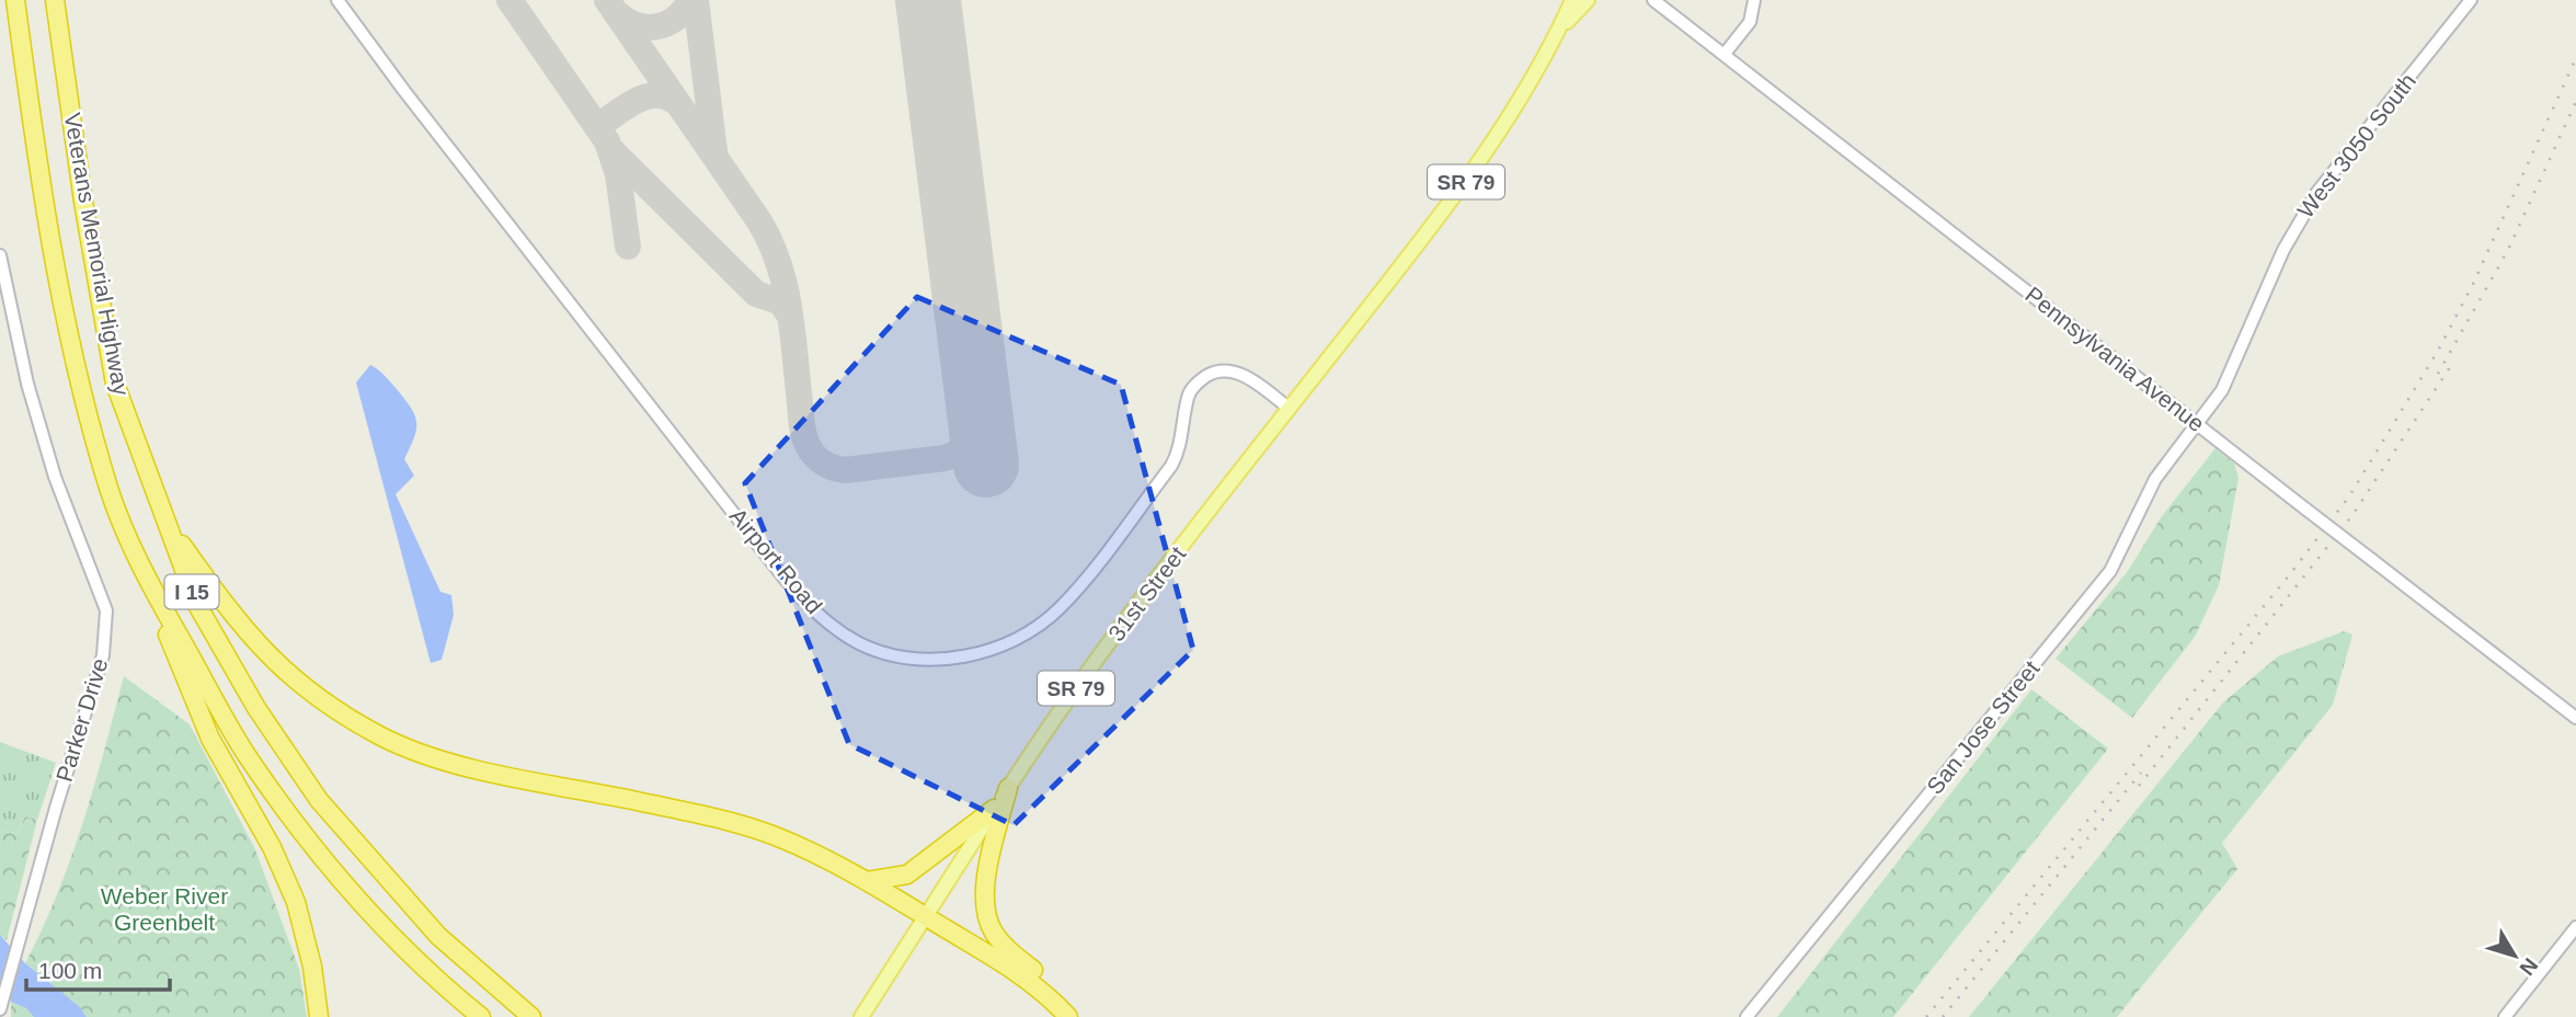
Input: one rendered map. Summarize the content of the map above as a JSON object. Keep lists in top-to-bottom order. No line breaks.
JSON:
{"streets":{"highway":["Veterans Memorial Highway","I 15"],"main road":["SR 79","31st Street"],"street":["West 3050 South","Pennsylvania Avenue","Airport Road","Parker Drive","San Jose Street"]},"crossings":[["West 3050 South","Pennsylvania Avenue"],["West 3050 South","San Jose Street"],["SR 79","31st Street"],["Pennsylvania Avenue","San Jose Street"],["Airport Road","31st Street"]],"parks":["Weber River Greenbelt"],"scale_bar":"100 m","north":"bottom right"}
